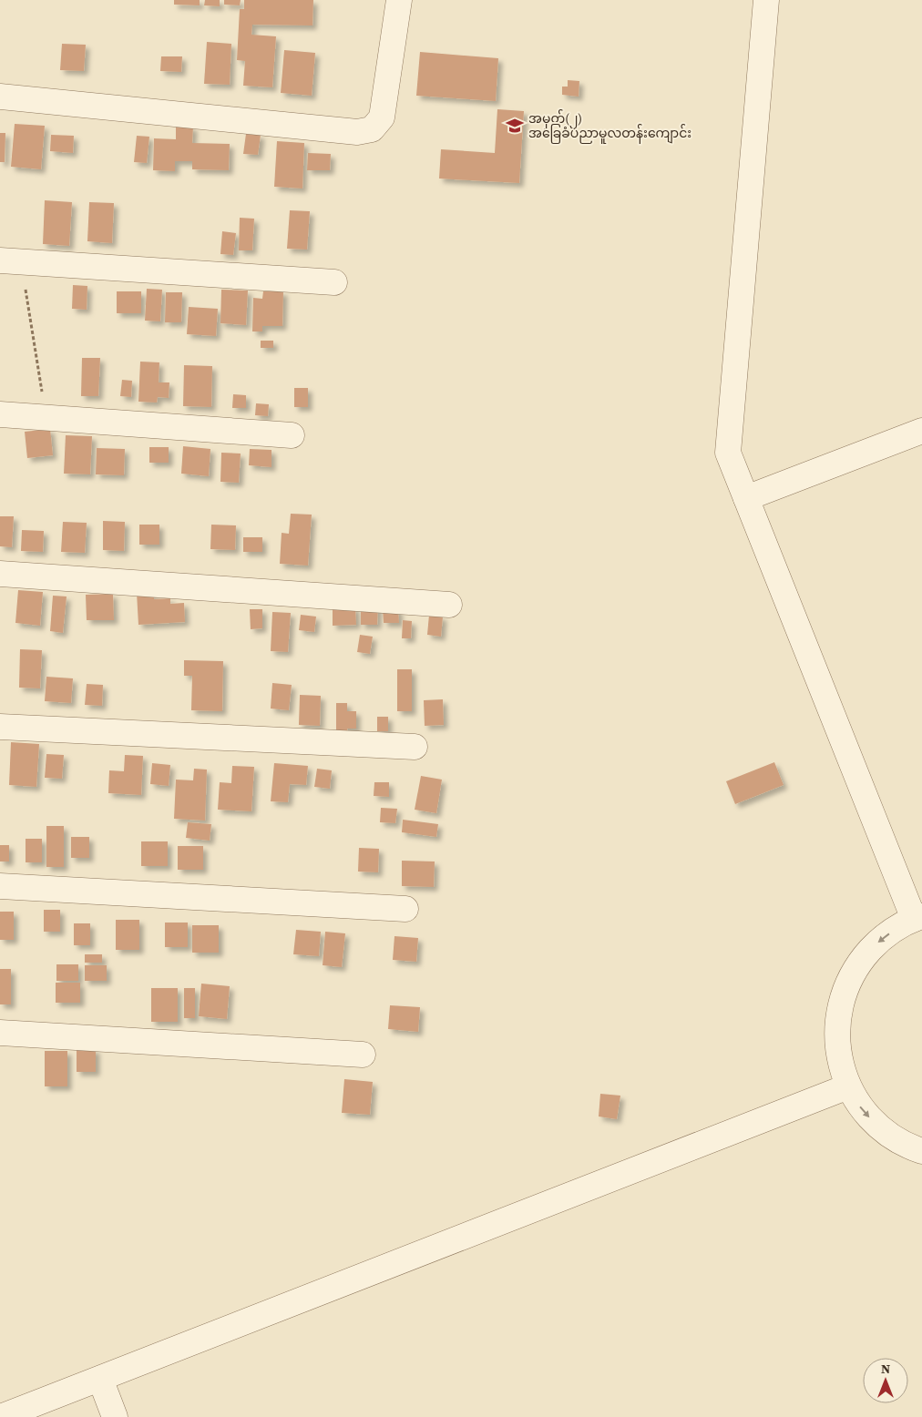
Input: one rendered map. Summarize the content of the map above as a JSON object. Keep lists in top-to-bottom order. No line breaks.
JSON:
{"places":{"school or university":["အမှတ်(၂) အခြေခံပညာမူလတန်းကျောင်း"]},"north":"top"}
